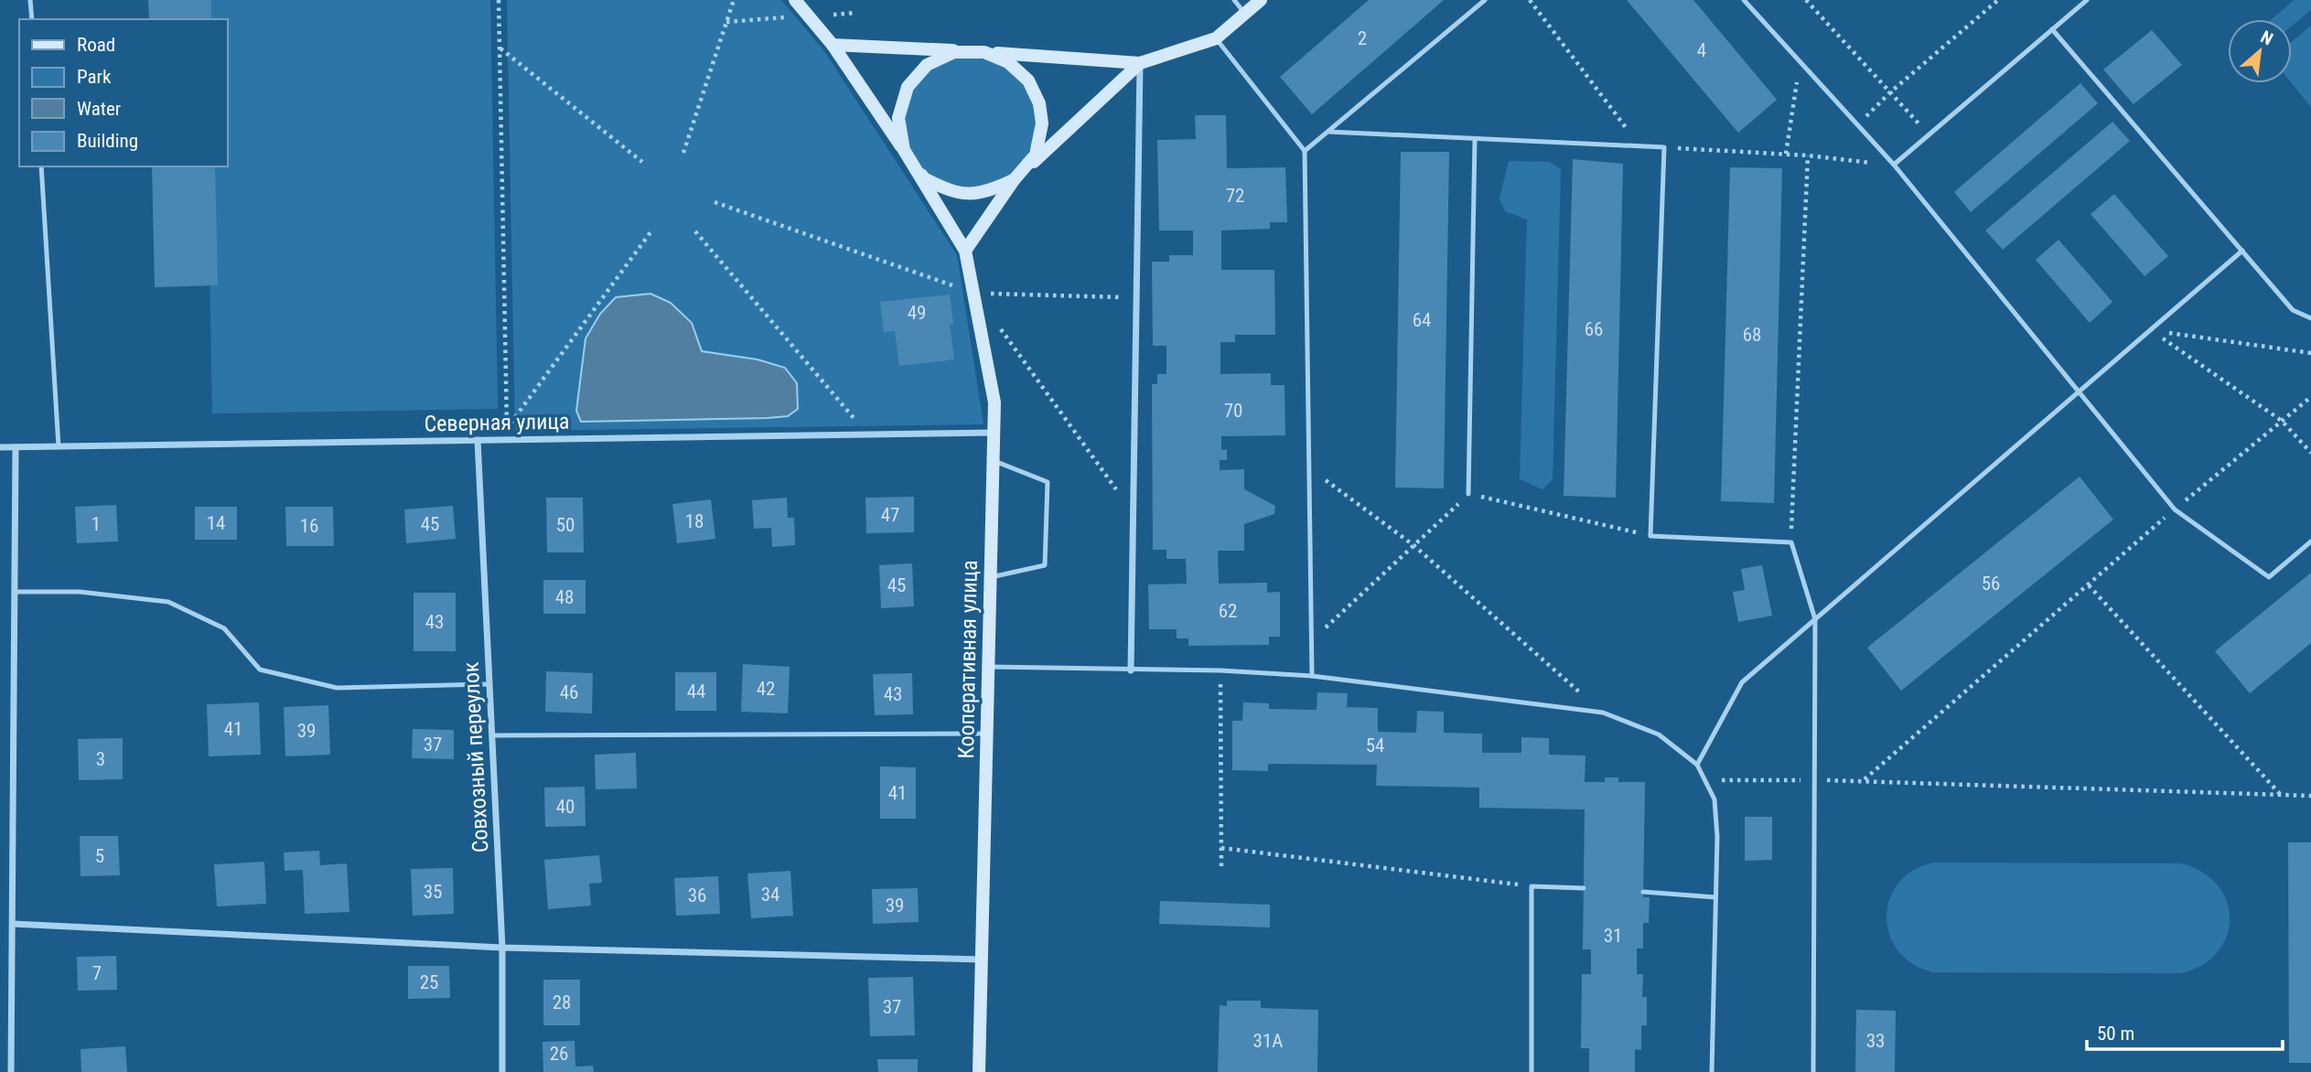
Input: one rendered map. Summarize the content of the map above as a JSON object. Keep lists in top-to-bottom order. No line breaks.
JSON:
{"streets":{"main road":["Кооперативная улица"],"street":["Северная улица","Совхозный переулок"]},"crossings":[["Северная улица","Кооперативная улица"],["Северная улица","Совхозный переулок"]],"house_numbers":["2","4","72","49","64","66","68","70","47","18","14","1","45","50","16","56","45","48","62","43","42","44","46","43","41","39","37","54","3","41","40","5","35","34","36","39","31","7","25","28","37","31А","33","26"],"legend":["Road","Park","Water","Building"],"scale_bar":"50 m","north":"top right"}
